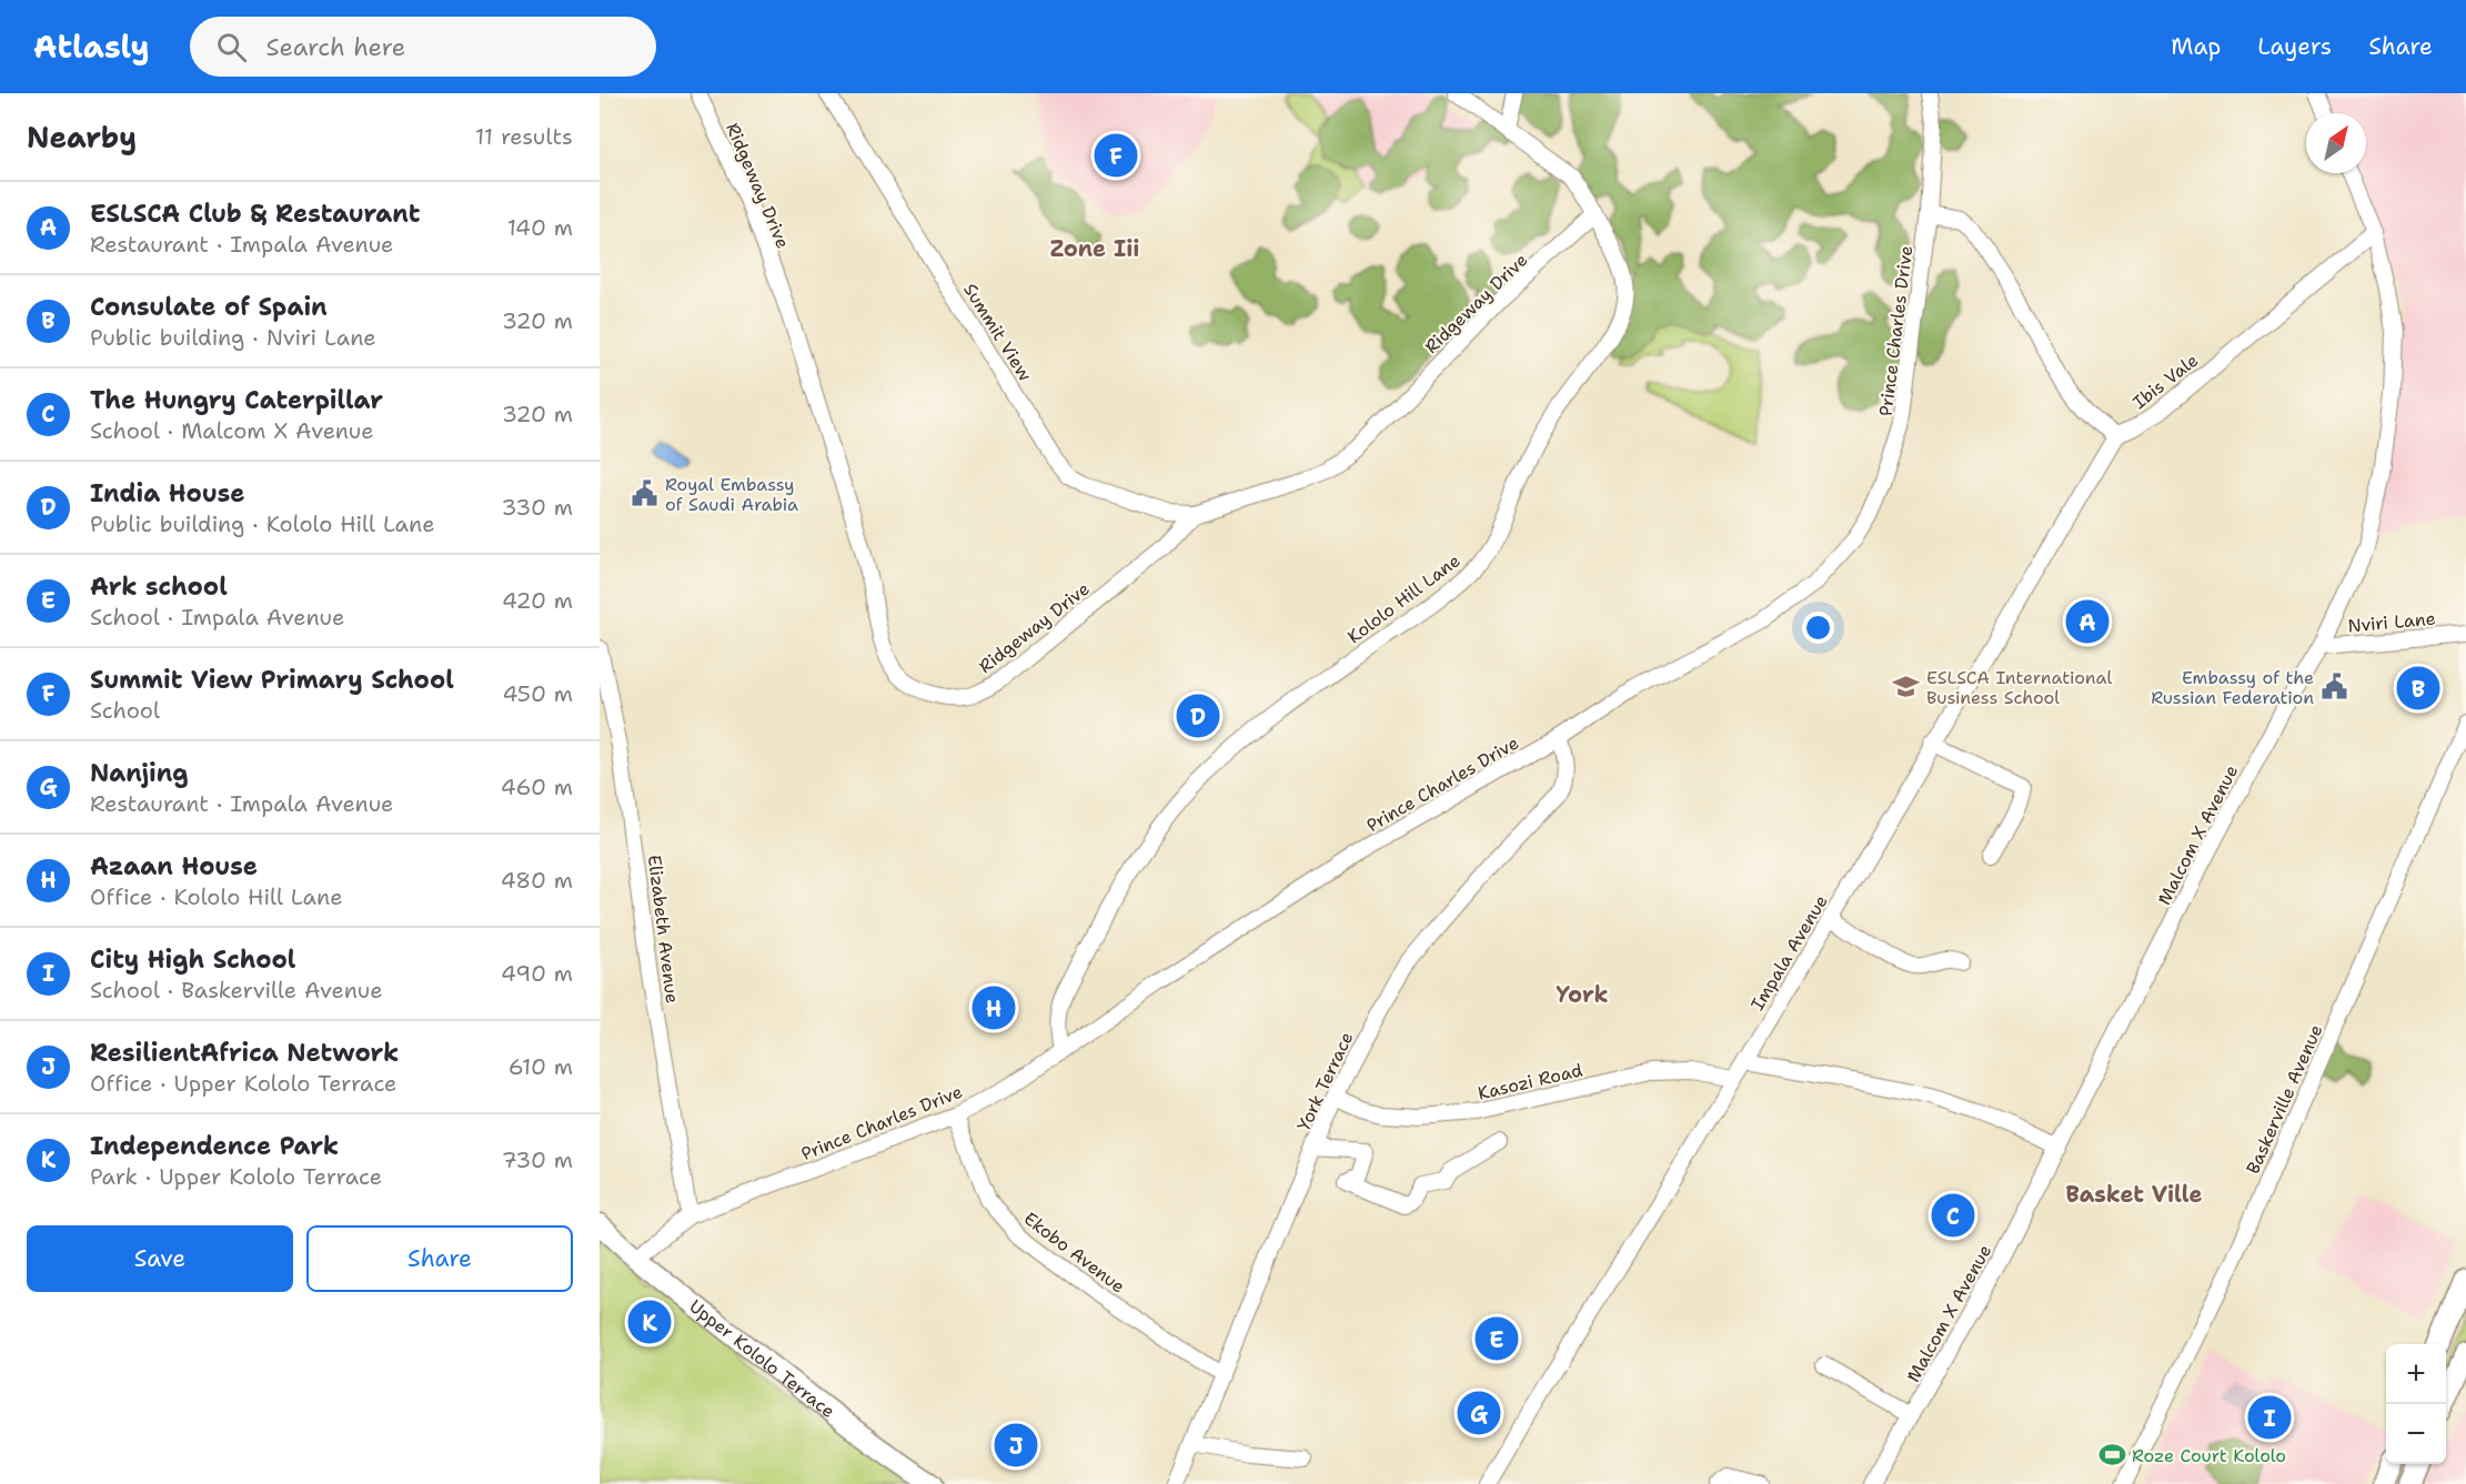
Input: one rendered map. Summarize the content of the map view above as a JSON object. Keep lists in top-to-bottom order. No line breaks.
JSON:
{"streets":{"main road":["Upper Kololo Terrace"],"street":["Ridgeway Drive","Prince Charles Drive","Summit View","Ibis Vale","Kololo Hill Lane","Nviri Lane","Malcom X Avenue","Elizabeth Avenue","Impala Avenue","York Terrace","Kasozi Road","Baskerville Avenue","Ekobo Avenue"]},"crossings":[["Ridgeway Drive","Summit View"],["Ridgeway Drive","Kololo Hill Lane"],["Prince Charles Drive","Kololo Hill Lane"],["Prince Charles Drive","Elizabeth Avenue"],["Prince Charles Drive","York Terrace"],["Prince Charles Drive","Ekobo Avenue"],["Prince Charles Drive","Upper Kololo Terrace"],["Ibis Vale","Malcom X Avenue"],["Ibis Vale","Impala Avenue"],["Nviri Lane","Malcom X Avenue"],["Impala Avenue","Kasozi Road"],["York Terrace","Kasozi Road"],["York Terrace","Ekobo Avenue"]],"districts":["Zone Iii","York","Basket Ville"],"places":{"public building":["Royal Embassy of Saudi Arabia","Embassy of the Russian Federation"],"school or university":["ESLSCA International Business School"],"sports":["Roze Court Kololo"]},"north":"top right","page":{"header":"Atlasly","search":"Search here","nav":["Map","Layers","Share"],"heading":["Nearby","11 results"],"pins":["F","A","B","D","H","C","K","E","G","I","J"],"list":[{"mark":"A","name":"ESLSCA Club & Restaurant","note":"Restaurant · Impala Avenue","value":"140 m"},{"mark":"B","name":"Consulate of Spain","note":"Public building · Nviri Lane","value":"320 m"},{"mark":"C","name":"The Hungry Caterpillar","note":"School · Malcom X Avenue","value":"320 m"},{"mark":"D","name":"India House","note":"Public building · Kololo Hill Lane","value":"330 m"},{"mark":"E","name":"Ark school","note":"School · Impala Avenue","value":"420 m"},{"mark":"F","name":"Summit View Primary School","note":"School","value":"450 m"},{"mark":"G","name":"Nanjing","note":"Restaurant · Impala Avenue","value":"460 m"},{"mark":"H","name":"Azaan House","note":"Office · Kololo Hill Lane","value":"480 m"},{"mark":"I","name":"City High School","note":"School · Baskerville Avenue","value":"490 m"},{"mark":"J","name":"ResilientAfrica Network","note":"Office · Upper Kololo Terrace","value":"610 m"},{"mark":"K","name":"Independence Park","note":"Park · Upper Kololo Terrace","value":"730 m"}],"buttons":["Save","Share"],"map_buttons":["+","−"]}}
